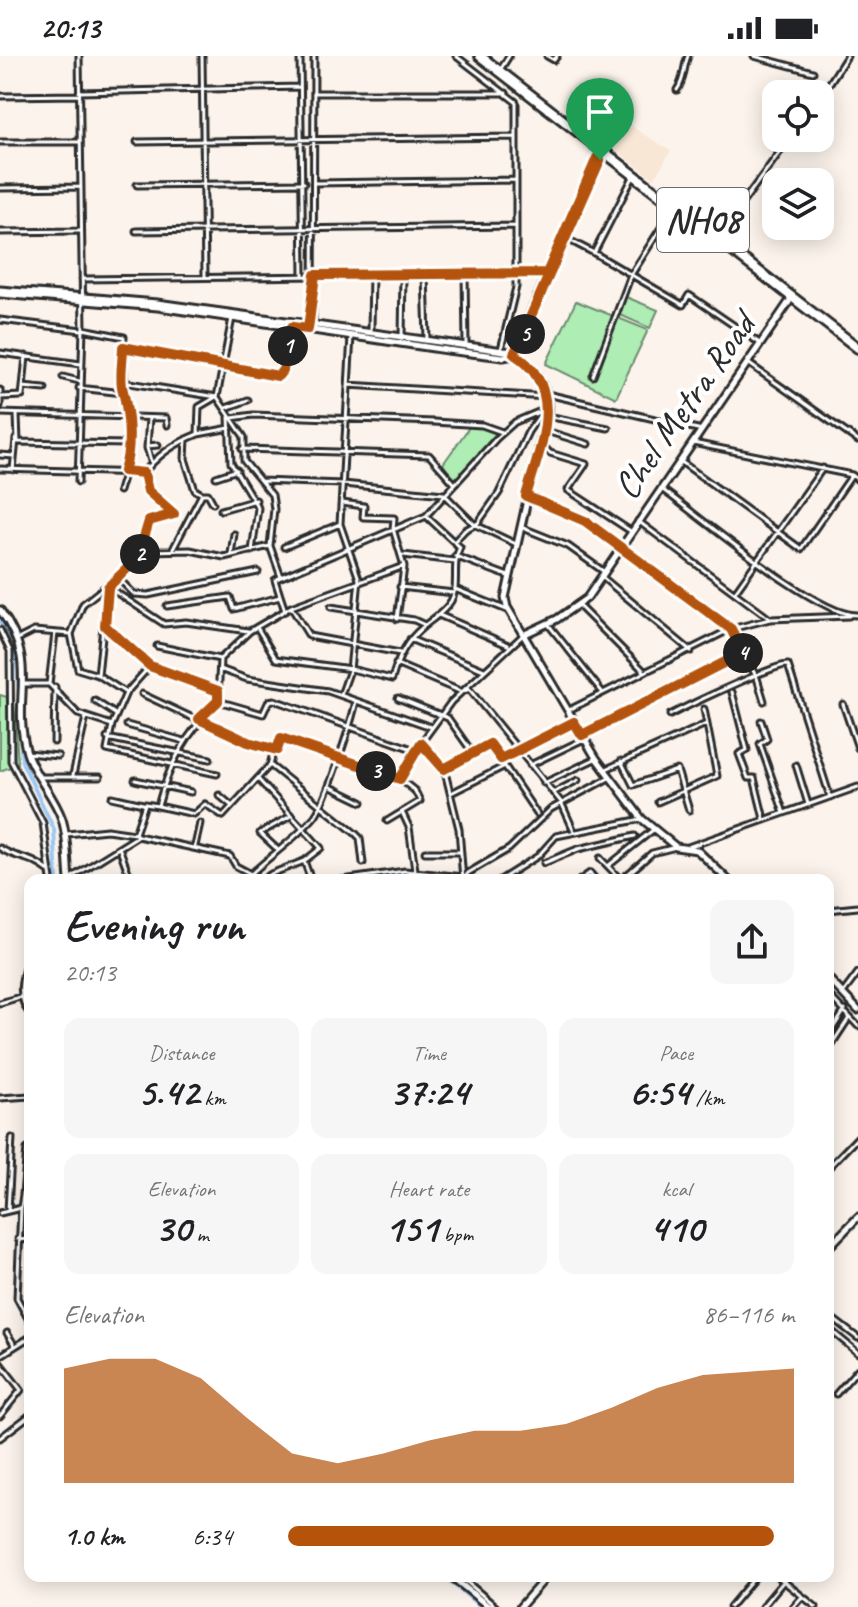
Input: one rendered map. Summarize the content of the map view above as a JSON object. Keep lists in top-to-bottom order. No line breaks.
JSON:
{"streets":{"highway":["NH08"],"street":["Chel Metra Road"]},"crossings":[["NH08","Chel Metra Road"]],"page":{"status":"20:13","pins":["5","1","2","4","3"],"heading":["Evening run","20:13"],"stats":[["Distance","5.42 km"],["Time","37:24"],["Pace","6:54 /km"],["Elevation","30 m"],["Heart rate","151 bpm"],["kcal","410"]],"chart":["Elevation","86–116 m"],"list":[{"name":"1.0 km","note":"6:34"}]}}
